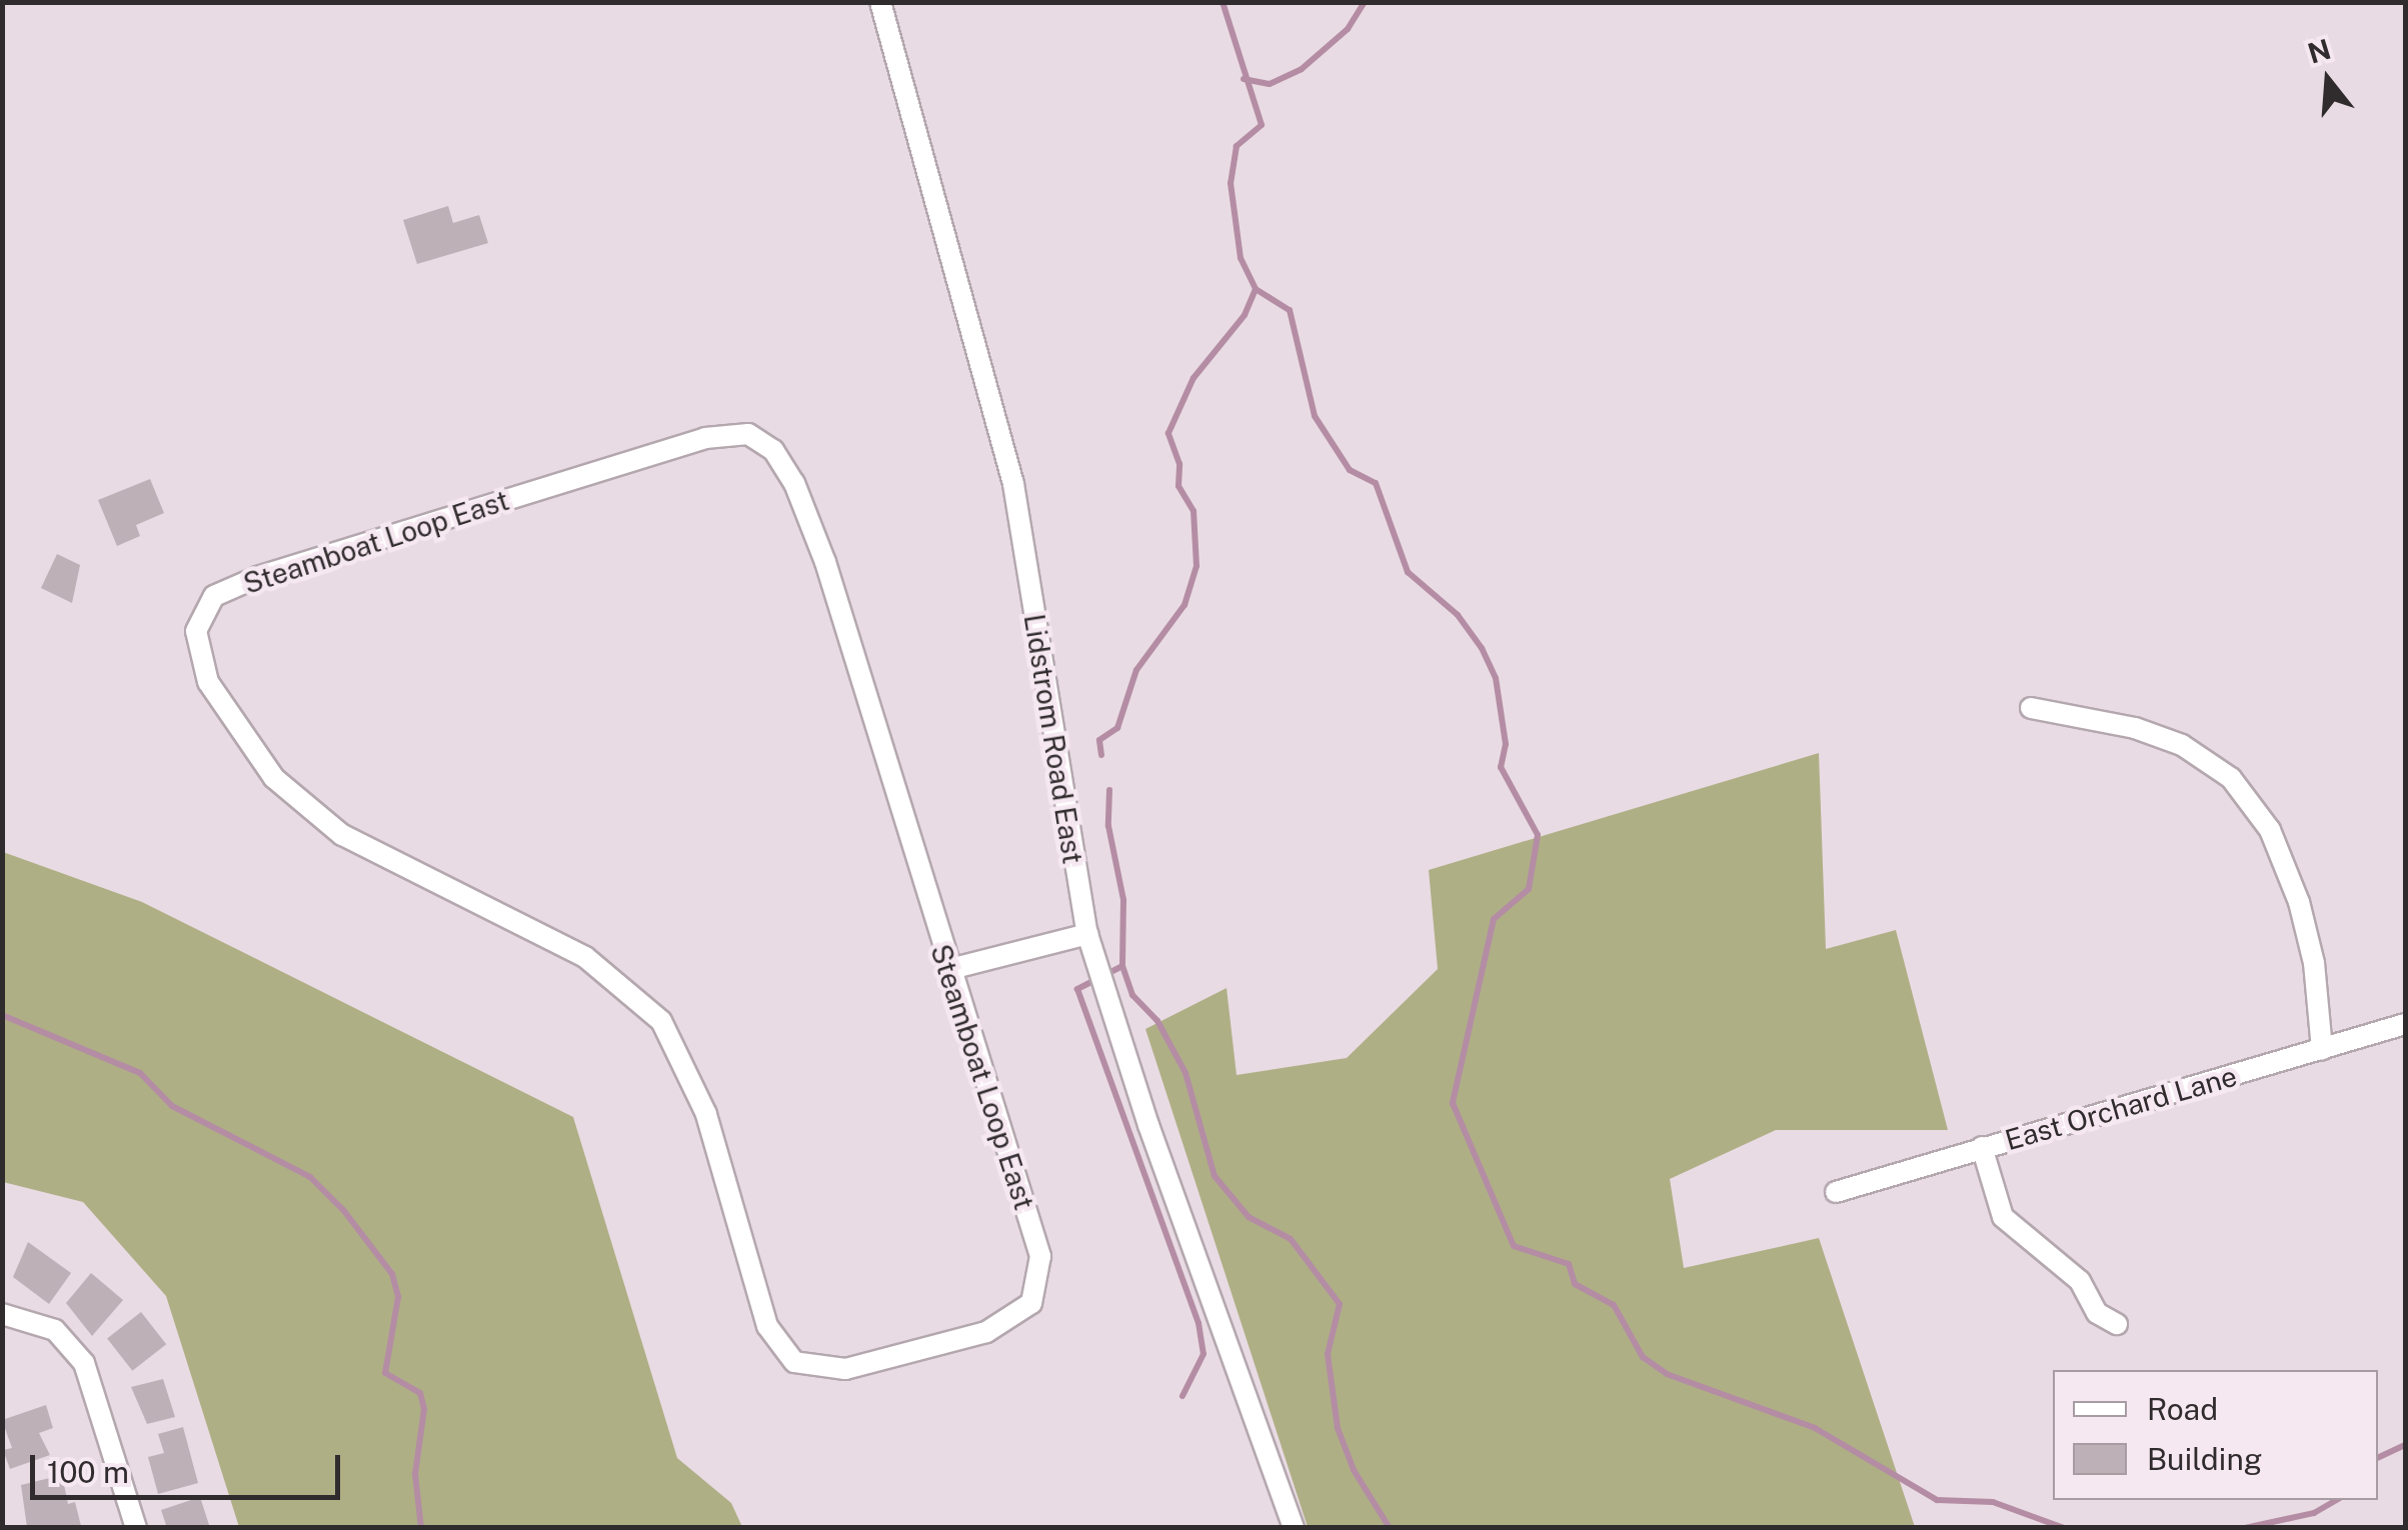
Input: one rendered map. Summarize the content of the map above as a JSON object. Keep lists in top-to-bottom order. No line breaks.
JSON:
{"streets":{"street":["Steamboat Loop East","Lidstrom Road East","East Orchard Lane"]},"legend":["Road","Building"],"scale_bar":"100 m","north":"top"}
